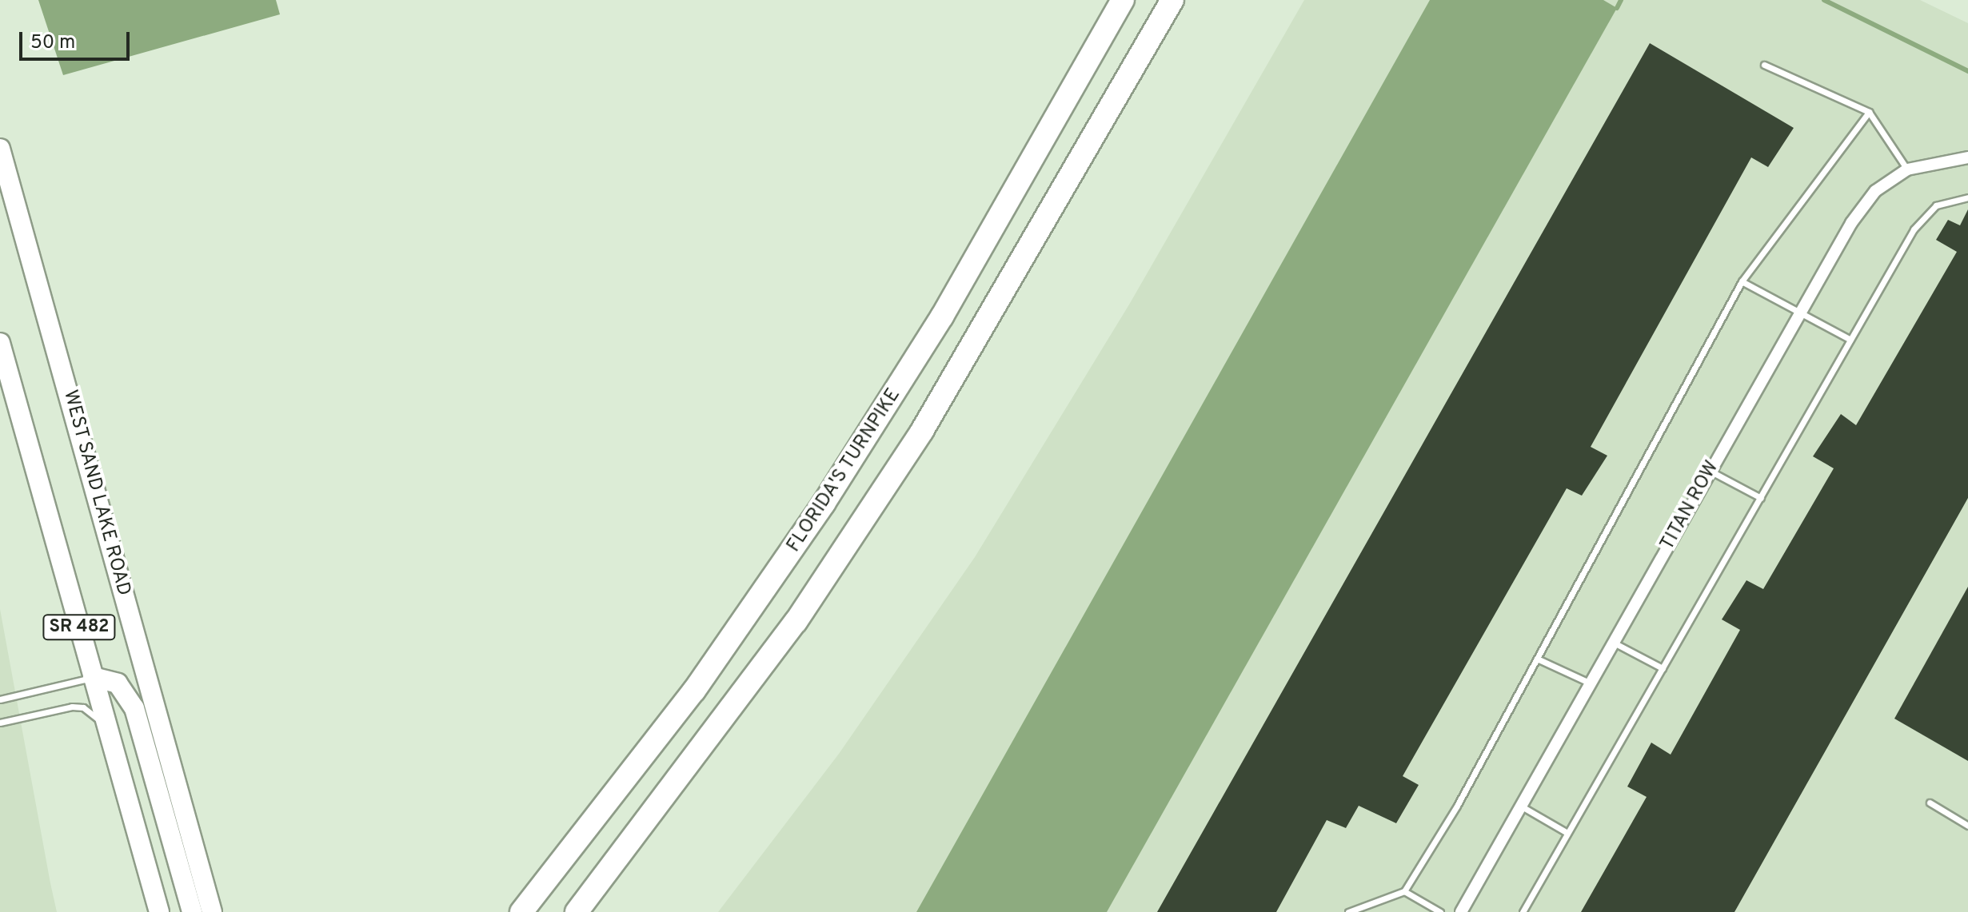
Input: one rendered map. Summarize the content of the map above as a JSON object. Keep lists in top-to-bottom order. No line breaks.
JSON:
{"streets":{"highway":["FLORIDA'S TURNPIKE"],"main road":["WEST SAND LAKE ROAD","SR 482"],"street":["TITAN ROW"]},"scale_bar":"50 m"}
